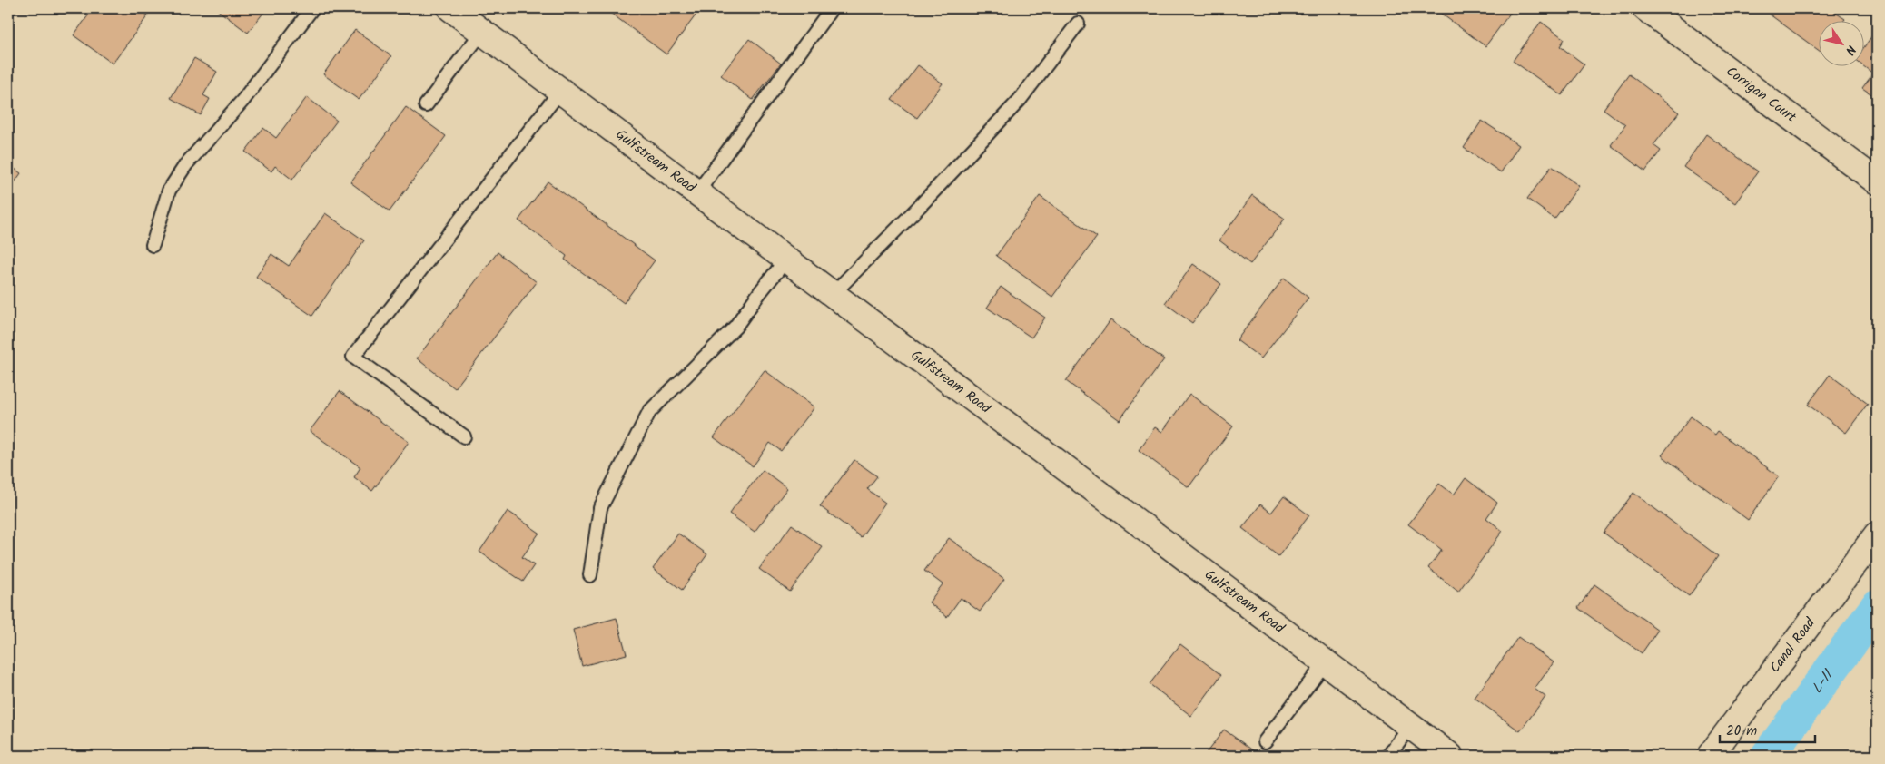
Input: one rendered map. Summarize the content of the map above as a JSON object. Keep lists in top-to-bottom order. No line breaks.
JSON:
{"streets":{"street":["Corrigan Court","Gulfstream Road","Canal Road"]},"water":["L-11"],"scale_bar":"20 m","north":"bottom right"}
